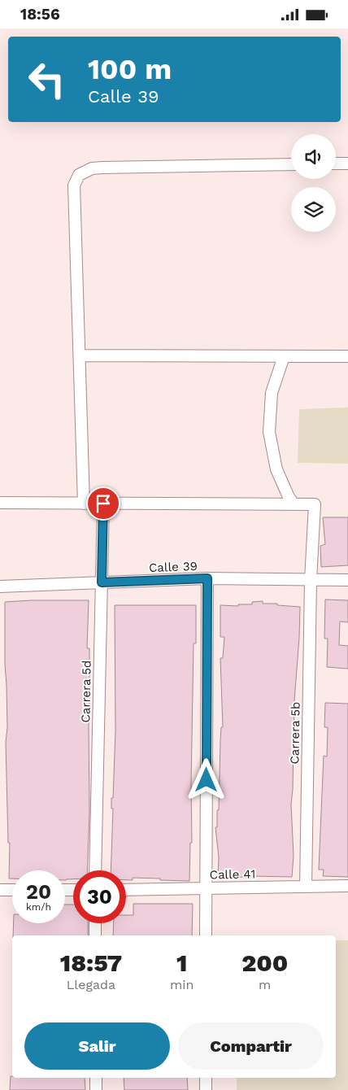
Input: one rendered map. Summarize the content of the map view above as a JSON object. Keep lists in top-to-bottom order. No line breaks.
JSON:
{"streets":{"street":["Calle 39","Carrera 5d","Carrera 5b","Calle 41"]},"crossings":[["Calle 39","Carrera 5d"],["Calle 39","Carrera 5b"],["Carrera 5b","Calle 41"]],"page":{"status":"18:56","turn":["100 m","Calle 39"],"speed":"20 km/h","limit":"30","eta":["18:57","Llegada","1","min","200","m"],"buttons":["Salir","Compartir"]}}
